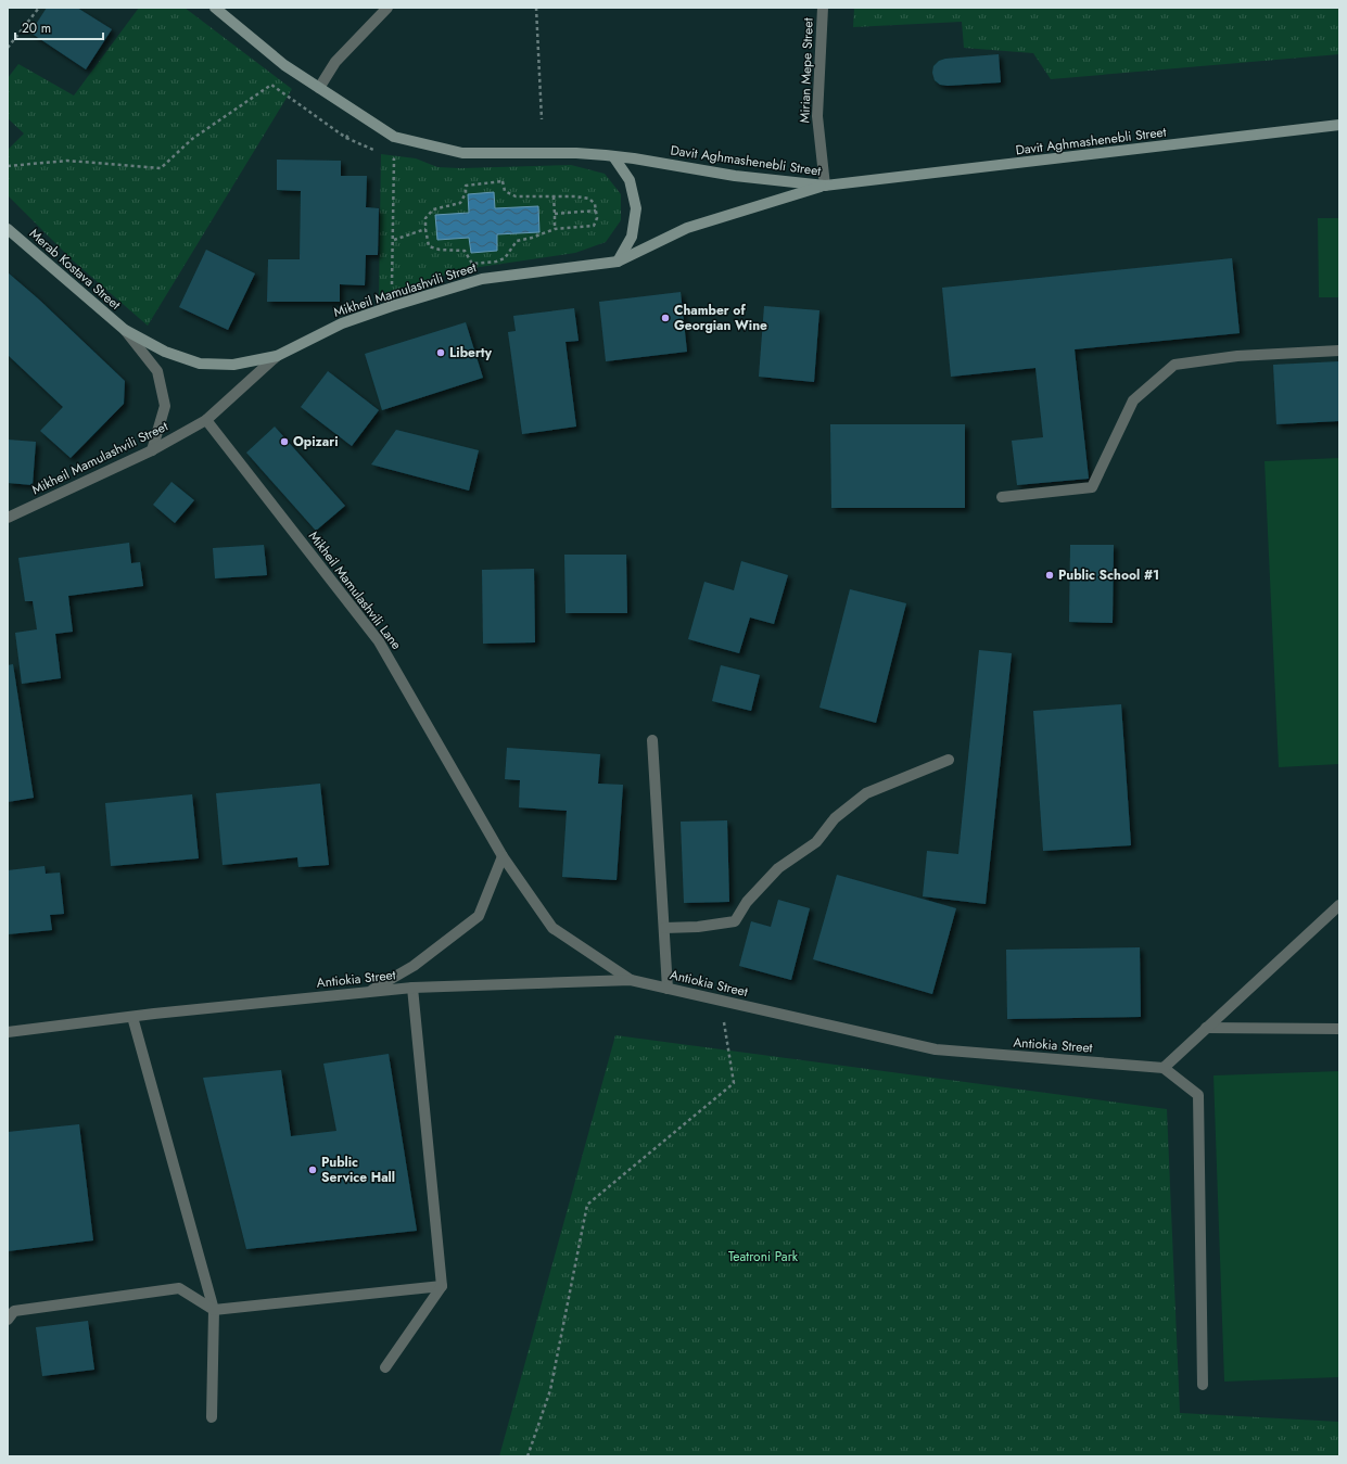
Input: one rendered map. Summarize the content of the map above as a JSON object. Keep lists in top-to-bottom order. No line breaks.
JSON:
{"streets":{"main road":["Davit Aghmashenebli Street","Merab Kostava Street","Mikheil Mamulashvili Street"],"street":["Mirian Mepe Street","Mikheil Mamulashvili Lane","Antiokia Street"]},"crossings":[["Mirian Mepe Street","Davit Aghmashenebli Street"],["Mirian Mepe Street","Mikheil Mamulashvili Street"],["Davit Aghmashenebli Street","Mikheil Mamulashvili Street"],["Merab Kostava Street","Mikheil Mamulashvili Street"],["Mikheil Mamulashvili Street","Mikheil Mamulashvili Lane"],["Mikheil Mamulashvili Lane","Antiokia Street"]],"parks":["Teatroni Park"],"places":["Chamber of Georgian Wine","Liberty","Opizari","Public School #1","Public Service Hall"],"scale_bar":"20 m"}
